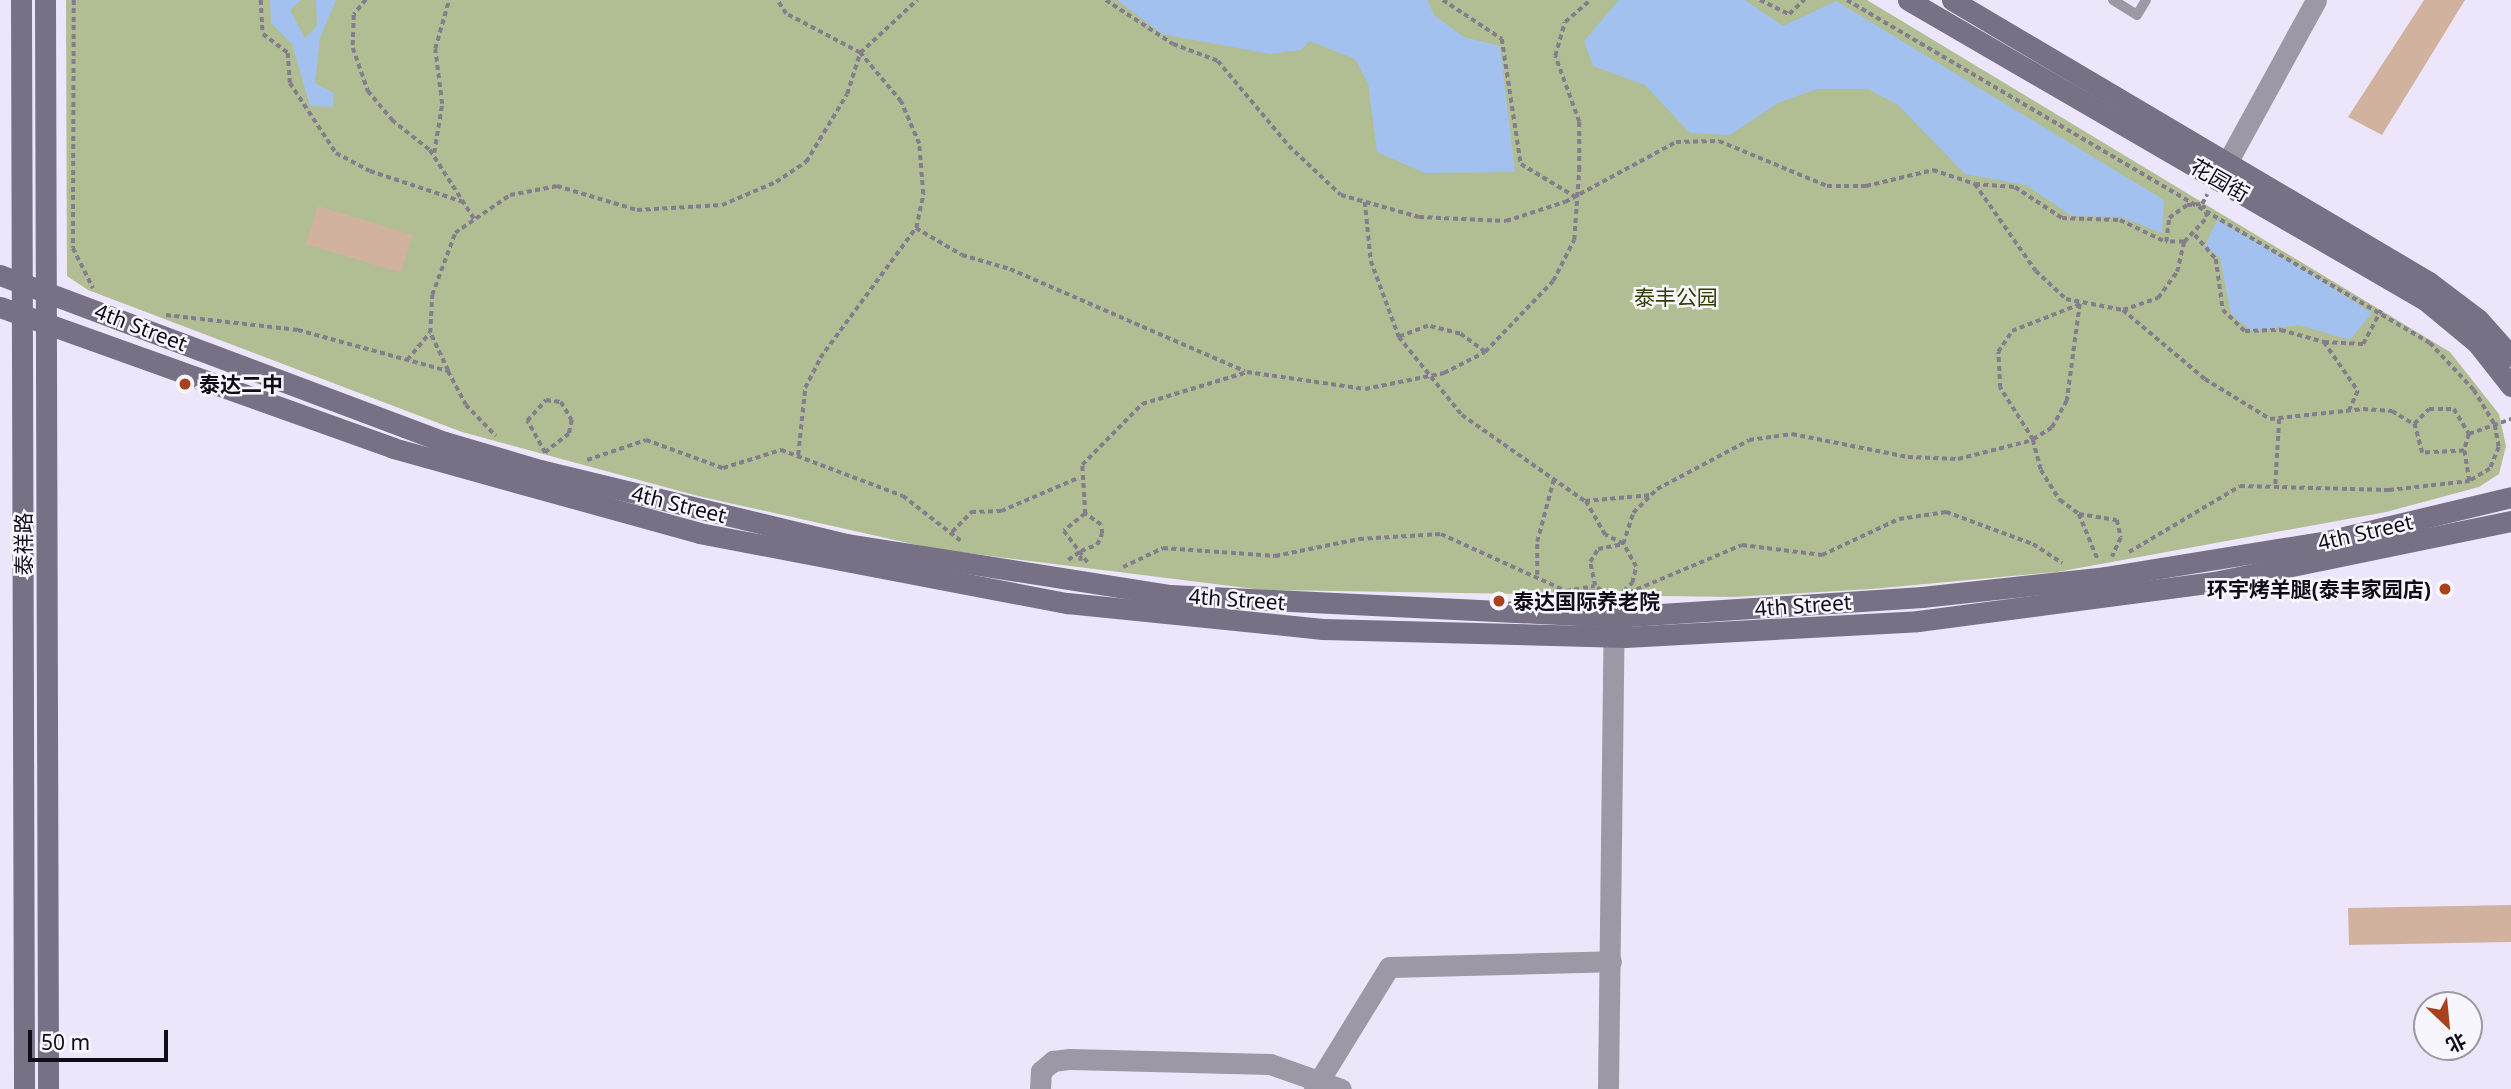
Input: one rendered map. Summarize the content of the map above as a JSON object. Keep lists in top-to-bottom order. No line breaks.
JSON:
{"streets":{"street":["花园街","4th Street","泰祥路"]},"crossings":[["4th Street","泰祥路"]],"parks":["泰丰公园"],"places":["泰达二中","环宇烤羊腿(泰丰家园店)","泰达国际养老院"],"scale_bar":"50 m","north":"bottom right"}
